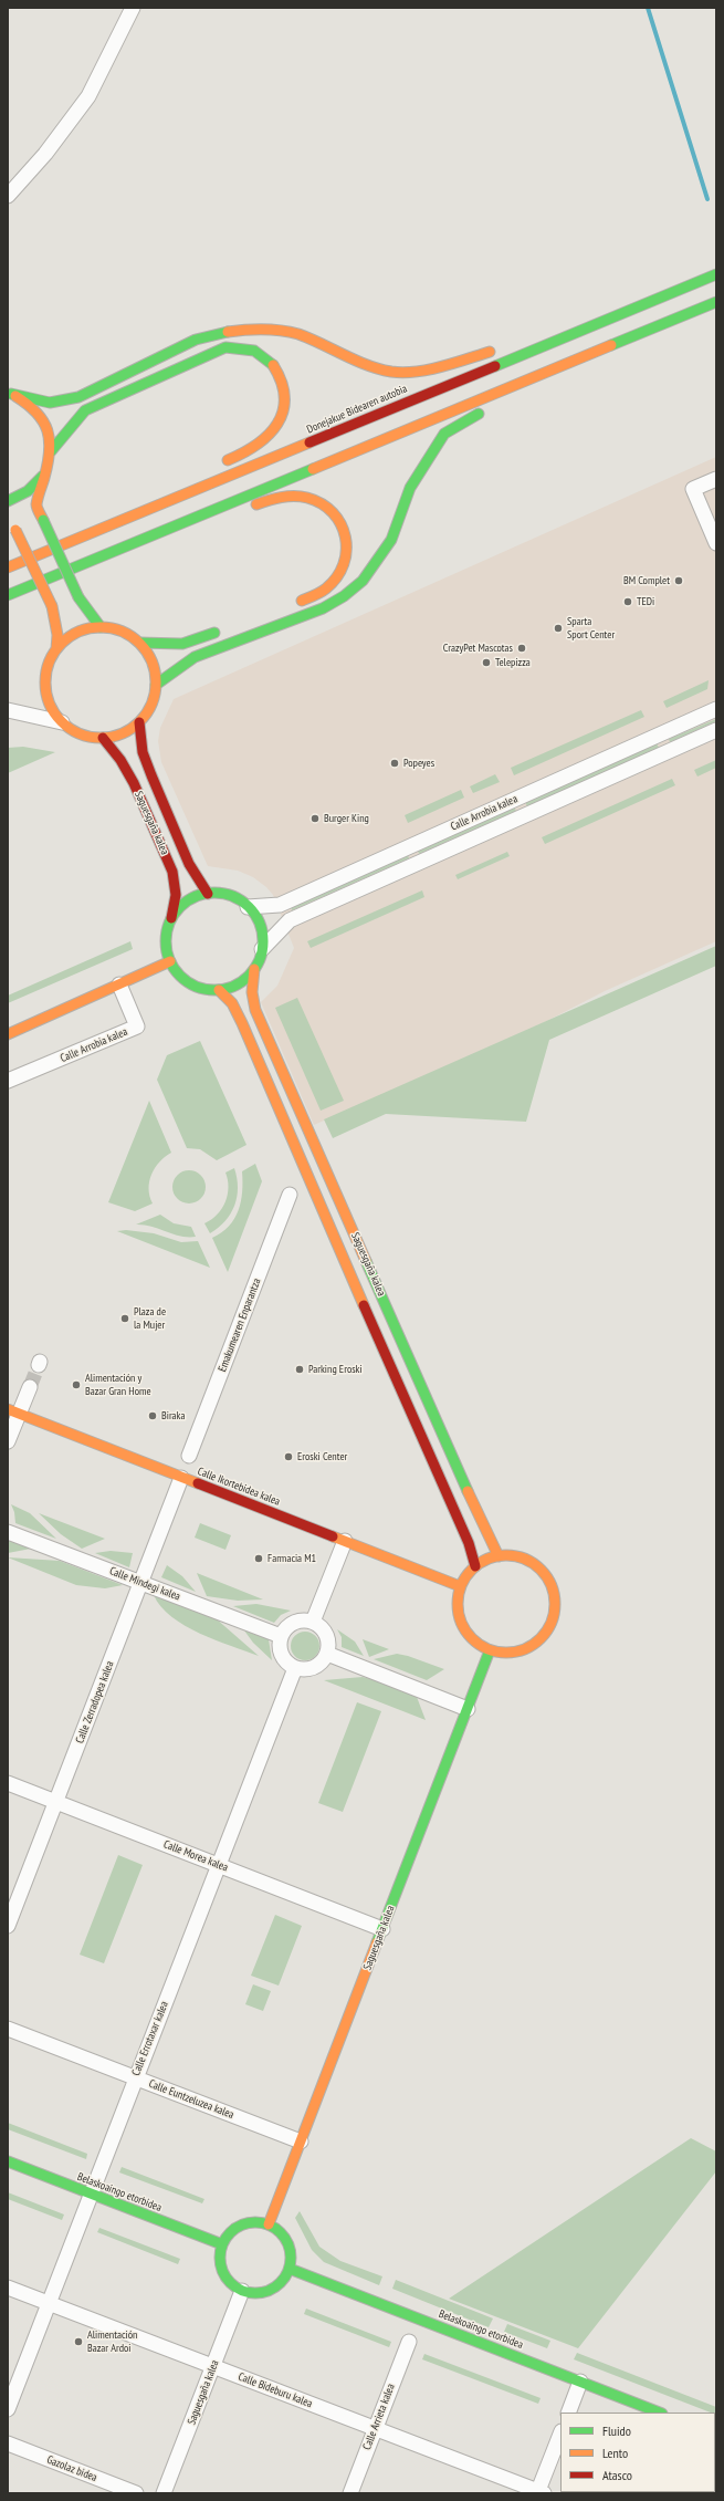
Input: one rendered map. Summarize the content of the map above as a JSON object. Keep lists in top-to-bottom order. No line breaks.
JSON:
{"streets":{"main road":["Donejakue Bidearen autobia","Saguesgaña kalea","Calle Ikortebidea kalea","Belaskoaingo etorbidea"],"street":["Calle Arrobia kalea","Emakumearen Enparantza","Calle Mindegi kalea","Calle Zerradopea kalea","Calle Morea kalea","Calle Errotaxar kalea","Calle Euntzeluzea kalea","Calle Bideburu kalea","Calle Arrieta kalea","Gazolaz bidea"]},"crossings":[["Calle Arrobia kalea","Saguesgaña kalea"],["Saguesgaña kalea","Calle Ikortebidea kalea"],["Saguesgaña kalea","Calle Morea kalea"],["Saguesgaña kalea","Calle Euntzeluzea kalea"],["Saguesgaña kalea","Belaskoaingo etorbidea"],["Saguesgaña kalea","Calle Bideburu kalea"],["Calle Ikortebidea kalea","Calle Zerradopea kalea"],["Calle Mindegi kalea","Calle Zerradopea kalea"],["Calle Mindegi kalea","Calle Errotaxar kalea"],["Calle Zerradopea kalea","Calle Morea kalea"],["Calle Morea kalea","Calle Errotaxar kalea"],["Calle Errotaxar kalea","Calle Euntzeluzea kalea"],["Calle Errotaxar kalea","Belaskoaingo etorbidea"],["Calle Errotaxar kalea","Calle Bideburu kalea"],["Calle Bideburu kalea","Calle Arrieta kalea"]],"places":["BM Complet","TEDi","Sparta Sport Center","CrazyPet Mascotas","Telepizza","Popeyes","Burger King","Plaza de la Mujer","Parking Eroski","Alimentación y Bazar Gran Home","Biraka","Eroski Center","Farmacia M1","Alimentación Bazar Ardoi"],"legend":["Fluido","Lento","Atasco"]}
